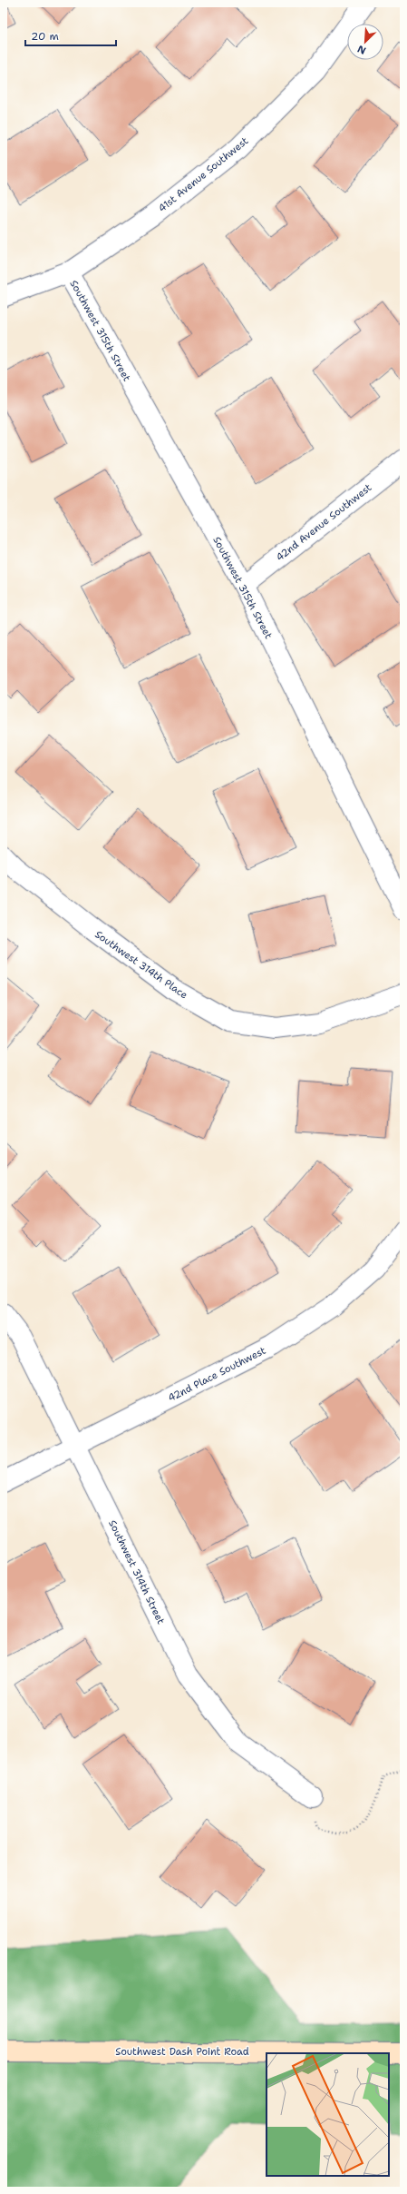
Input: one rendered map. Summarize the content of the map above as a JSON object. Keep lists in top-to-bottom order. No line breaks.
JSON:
{"streets":{"main road":["Southwest Dash Point Road"],"street":["41st Avenue Southwest","Southwest 315th Street","42nd Avenue Southwest","Southwest 314th Place","42nd Place Southwest","Southwest 314th Street"]},"crossings":[["41st Avenue Southwest","Southwest 315th Street"],["Southwest 315th Street","42nd Avenue Southwest"],["42nd Place Southwest","Southwest 314th Street"]],"scale_bar":"20 m","north":"bottom left"}
